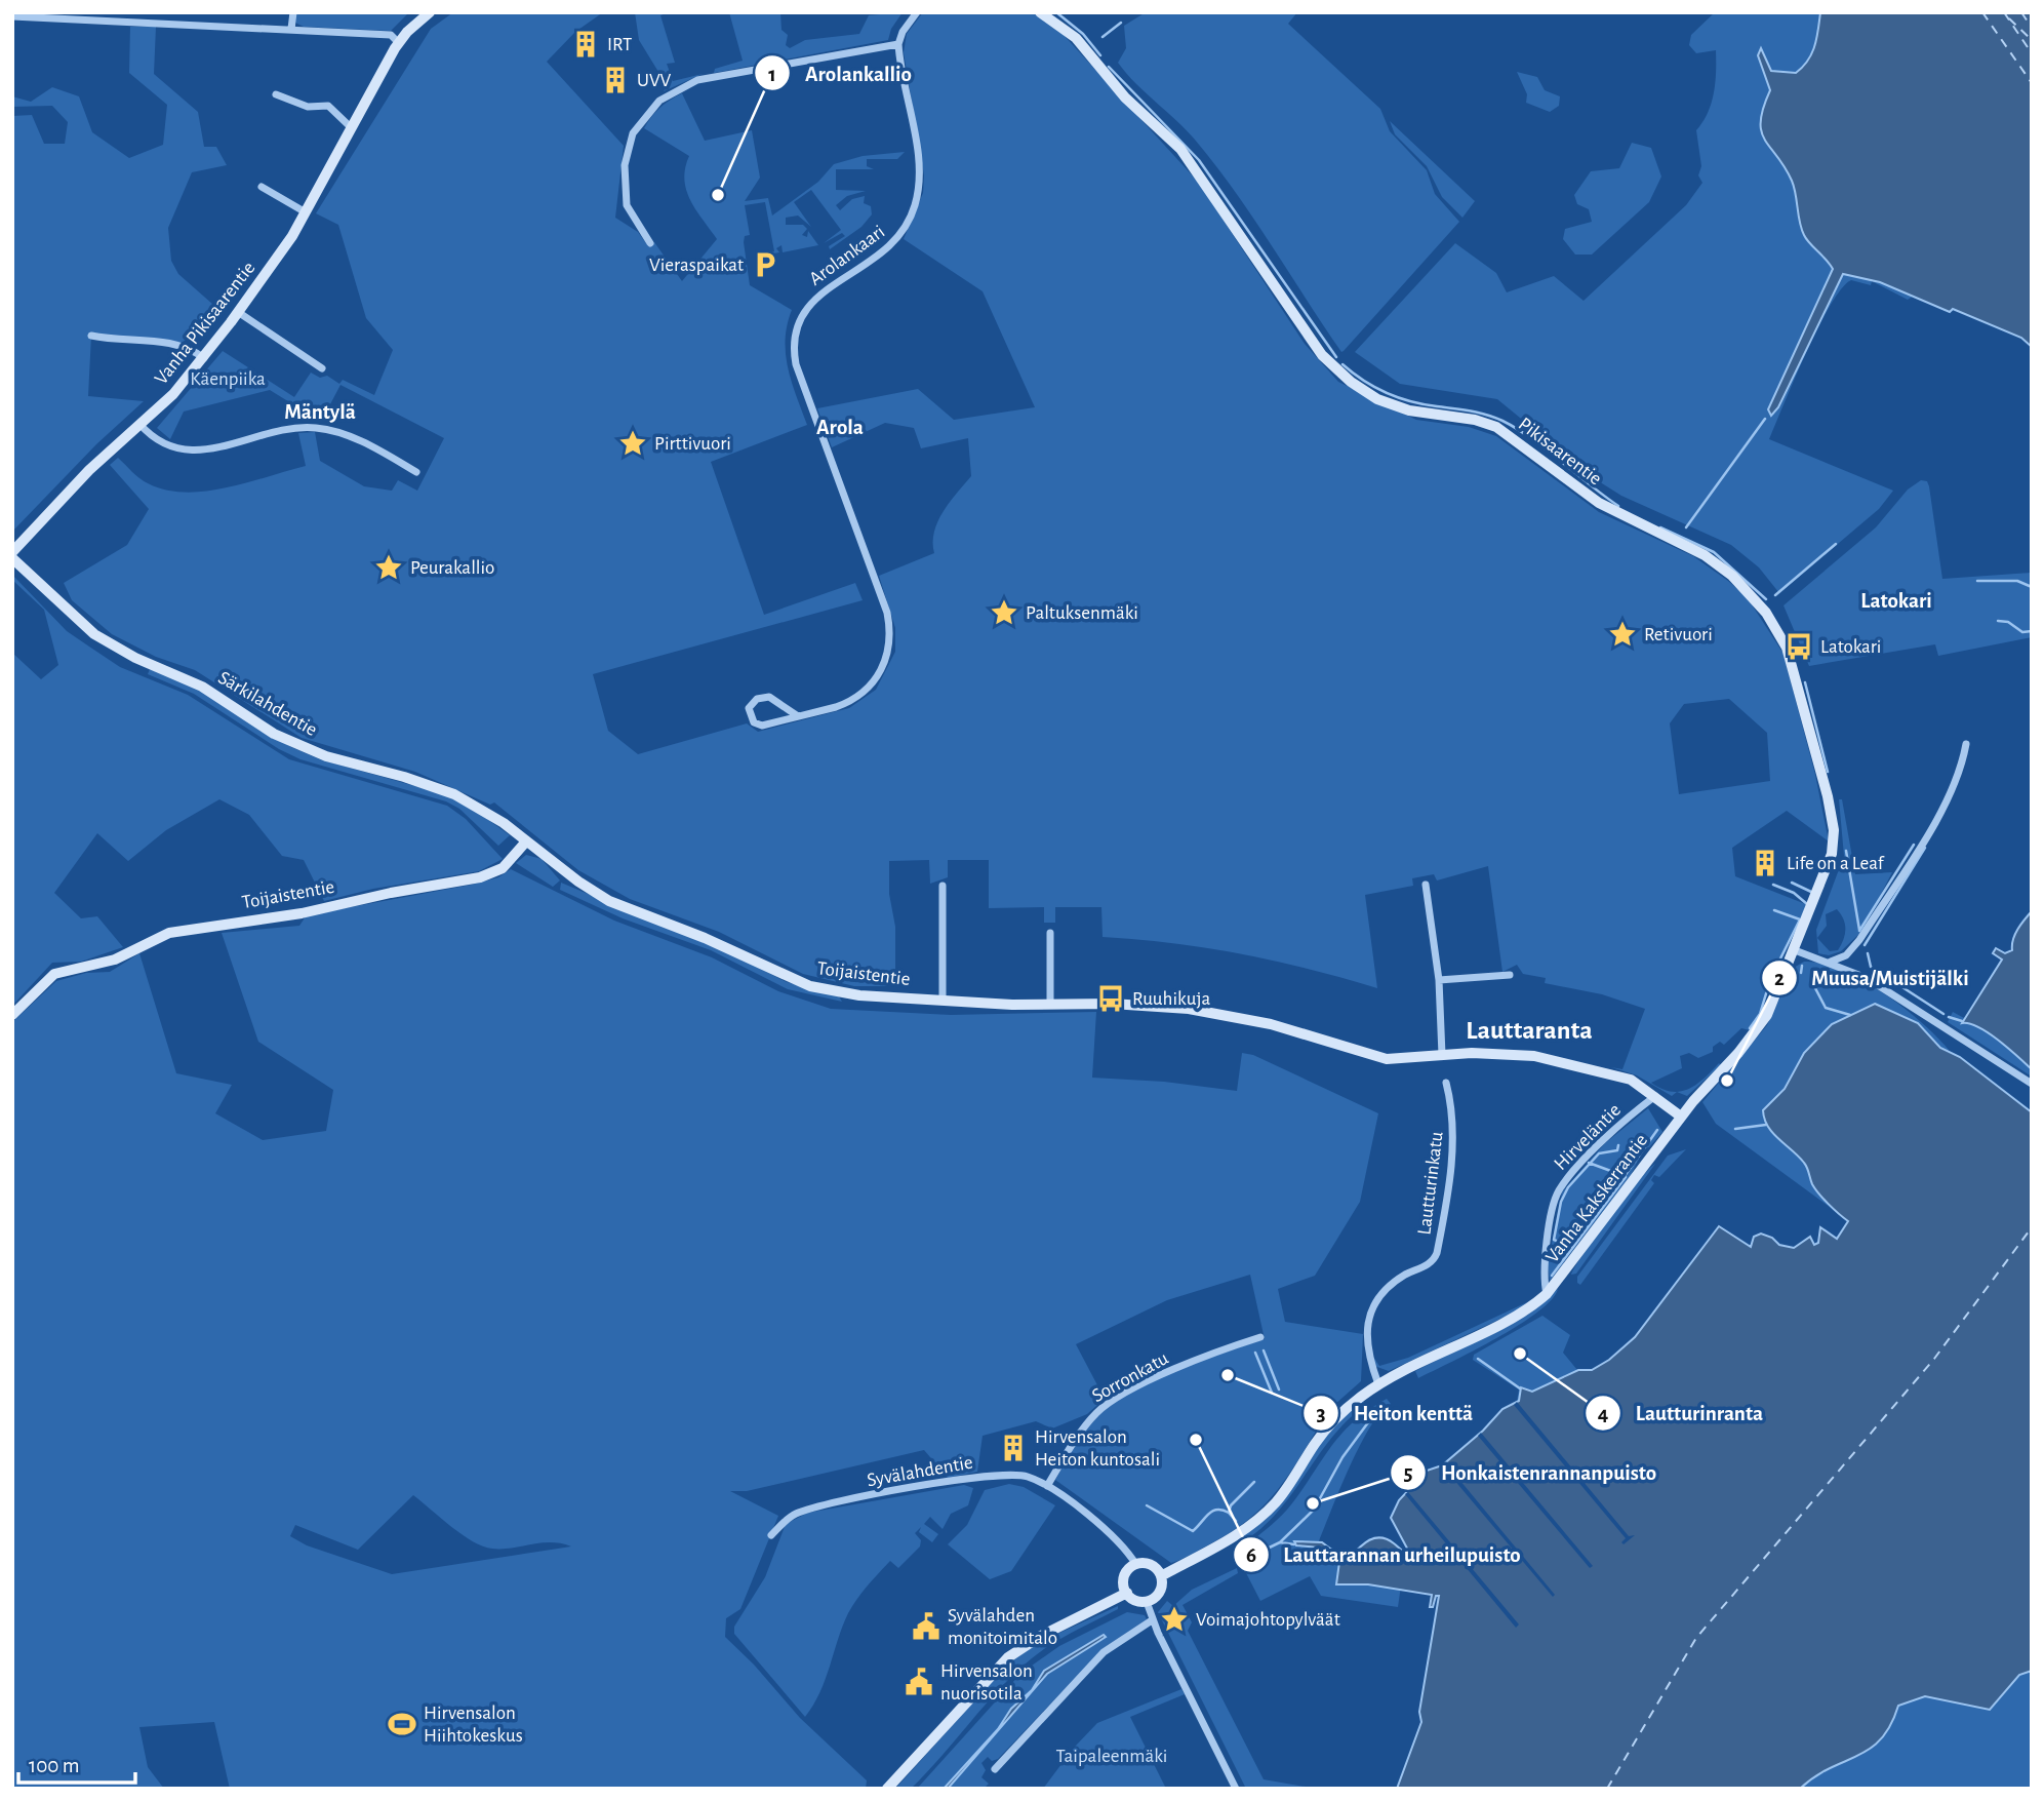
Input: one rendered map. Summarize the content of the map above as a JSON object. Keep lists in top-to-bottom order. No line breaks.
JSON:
{"streets":{"street":["Arolankaari","Vanha Pikisaarentie","Pikisaarentie","Särkilahdentie","Toijaistentie","Hirveläntie","Lautturinkatu","Vanha Kakskerrantie","Sorronkatu","Syvälahdentie"]},"crossings":[["Pikisaarentie","Vanha Kakskerrantie"],["Särkilahdentie","Toijaistentie"],["Toijaistentie","Hirveläntie"],["Toijaistentie","Vanha Kakskerrantie"],["Hirveläntie","Vanha Kakskerrantie"],["Lautturinkatu","Vanha Kakskerrantie"],["Vanha Kakskerrantie","Syvälahdentie"],["Sorronkatu","Syvälahdentie"]],"districts":["Mäntylä","Arola","Latokari","Lauttaranta"],"parks":["Käenpiika","Taipaleenmäki"],"places":{"building":["IRT","UVV","Life on a Leaf","Hirvensalon Heiton kuntosali"],"other":["Arolankallio","Muusa/Muistijälki","Lautturinranta","Heiton kenttä","Lauttarannan urheilupuisto","Honkaistenrannanpuisto"],"parking":["Vieraspaikat"],"place":["Pirttivuori","Peurakallio","Paltuksenmäki","Retivuori","Voimajohtopylväät"],"bus stop":["Latokari","Ruuhikuja"],"public building":["Syvälahden monitoimitalo","Hirvensalon nuorisotila"],"sports":["Hirvensalon Hiihtokeskus"]},"scale_bar":"100 m"}
